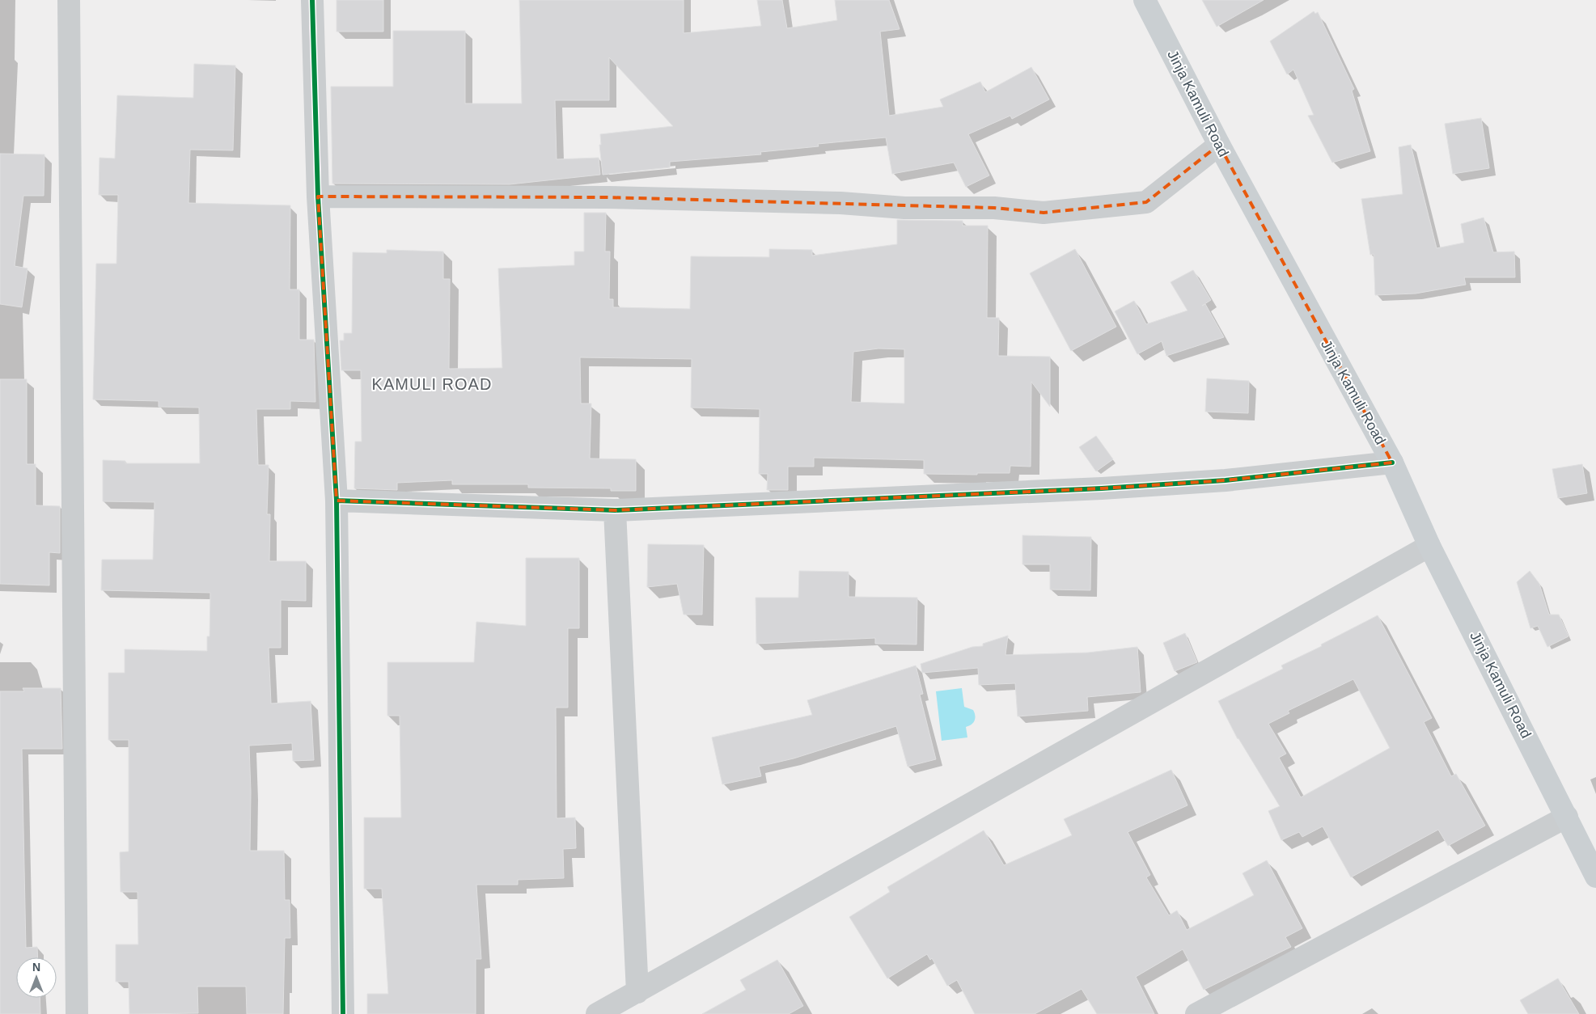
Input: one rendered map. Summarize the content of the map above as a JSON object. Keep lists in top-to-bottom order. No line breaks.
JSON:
{"streets":{"main road":["Jinja Kamuli Road"]},"districts":["KAMULI ROAD"],"north":"top"}
